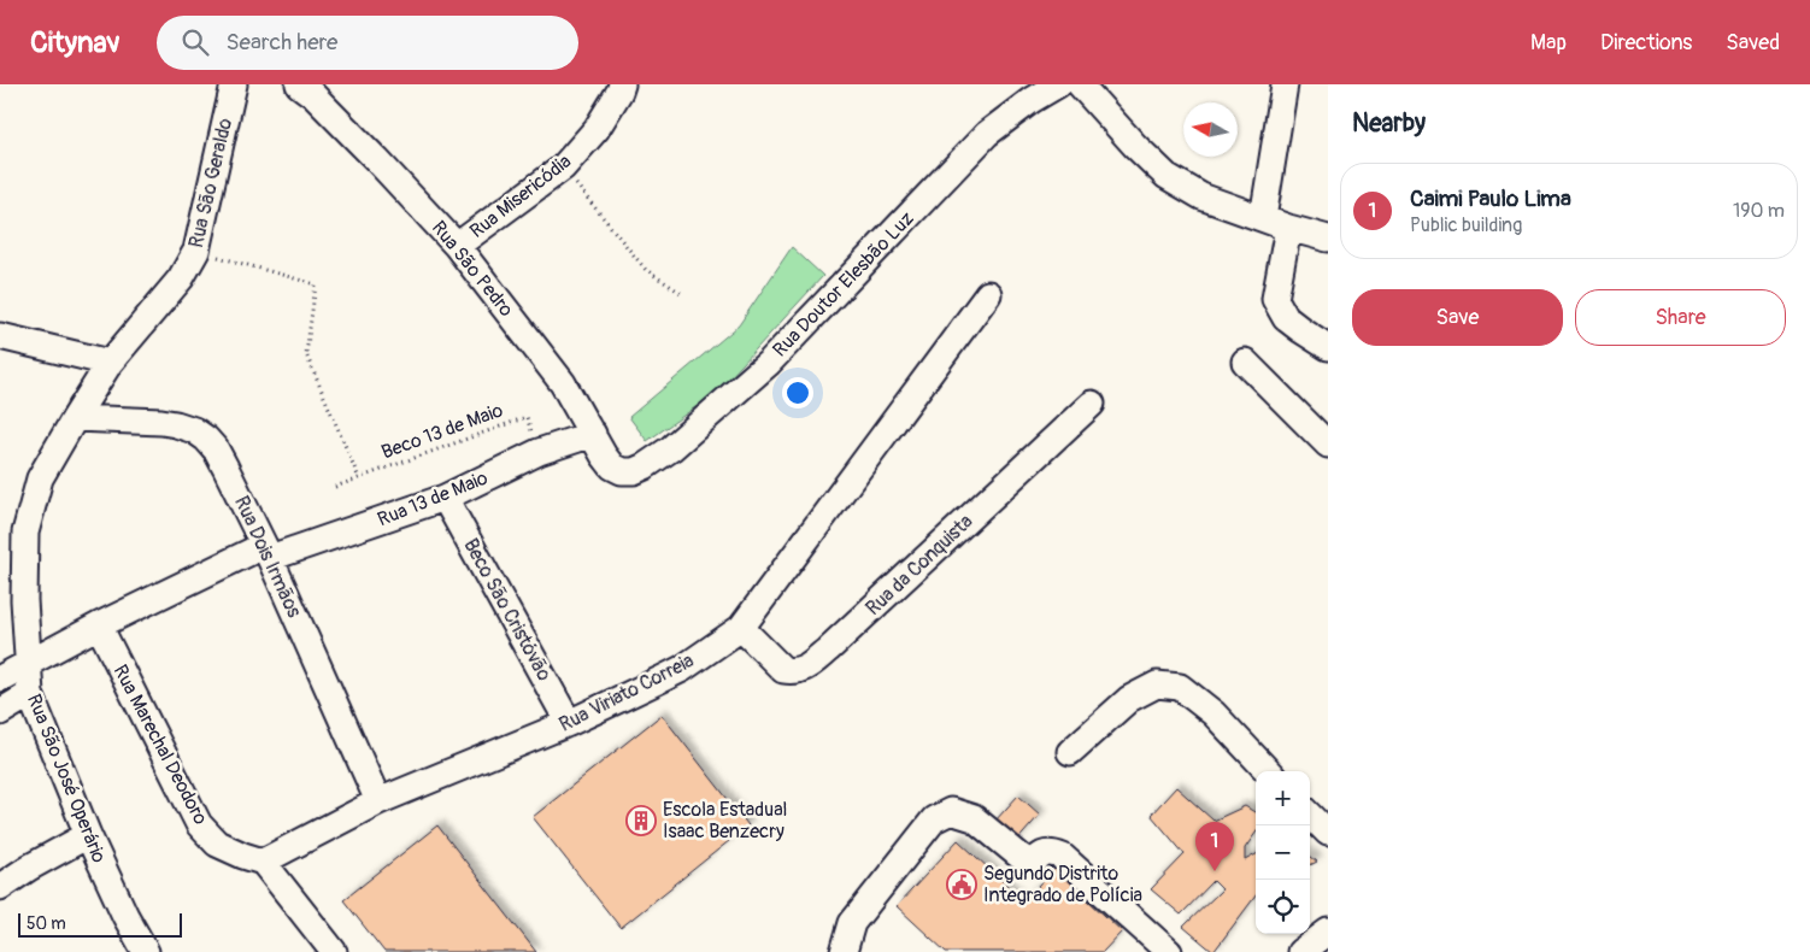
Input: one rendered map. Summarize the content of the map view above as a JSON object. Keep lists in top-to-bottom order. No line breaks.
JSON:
{"streets":{"street":["Rua São Geraldo","Rua Misericódia","Rua São Pedro","Rua Doutor Elesbão Luz","Rua 13 de Maio","Rua Dois Irmãos","Rua da Conquista","Beco São Cristóvão","Rua Viriato Correia","Rua Marechal Deodoro","Rua São José Operário"],"path":["Beco 13 de Maio"]},"crossings":[["Rua São Geraldo","Rua São José Operário"],["Rua Misericódia","Rua São Pedro"],["Rua São Pedro","Rua Doutor Elesbão Luz"],["Rua São Pedro","Rua 13 de Maio"],["Beco 13 de Maio","Rua 13 de Maio"],["Rua 13 de Maio","Rua Dois Irmãos"],["Rua 13 de Maio","Beco São Cristóvão"],["Rua 13 de Maio","Rua Marechal Deodoro"],["Rua 13 de Maio","Rua São José Operário"],["Rua Dois Irmãos","Rua Viriato Correia"],["Rua Dois Irmãos","Rua São José Operário"],["Rua da Conquista","Rua Viriato Correia"],["Beco São Cristóvão","Rua Viriato Correia"],["Rua Viriato Correia","Rua Marechal Deodoro"]],"places":{"building":["Escola Estadual Isaac Benzecry"],"public building":["Segundo Distrito Integrado de Polícia"]},"scale_bar":"50 m","north":"left","page":{"header":"Citynav","search":"Search here","nav":["Map","Directions","Saved"],"heading":"Nearby","list":[{"mark":"1","name":"Caimi Paulo Lima","note":"Public building","value":"190 m"}],"buttons":["Save","Share"],"map_buttons":["+","−"],"pins":"1","scale":"50 m"}}
